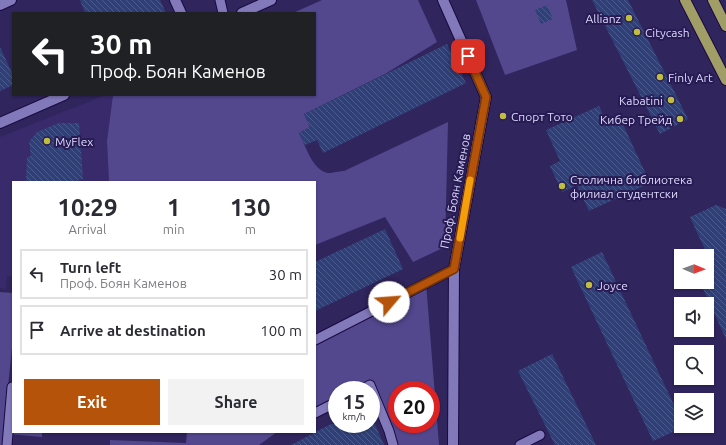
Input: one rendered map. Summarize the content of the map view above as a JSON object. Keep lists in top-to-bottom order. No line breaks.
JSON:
{"streets":{"street":["Проф. Боян Каменов"]},"places":["Allianz","Citycash","Finly Art","Kabatini","Спорт Тото","Кибер Трейд","MyFlex","Столична библиотека филиал студентски","Joyce"],"north":"right","page":{"turn":["30 m","Проф. Боян Каменов"],"eta":["10:29","Arrival","1","min","130","m"],"list":[{"name":"Turn left","note":"Проф. Боян Каменов","value":"30 m"},{"name":"Arrive at destination","value":"100 m"}],"buttons":["Exit","Share"],"speed":"15 km/h","limit":"20"}}
